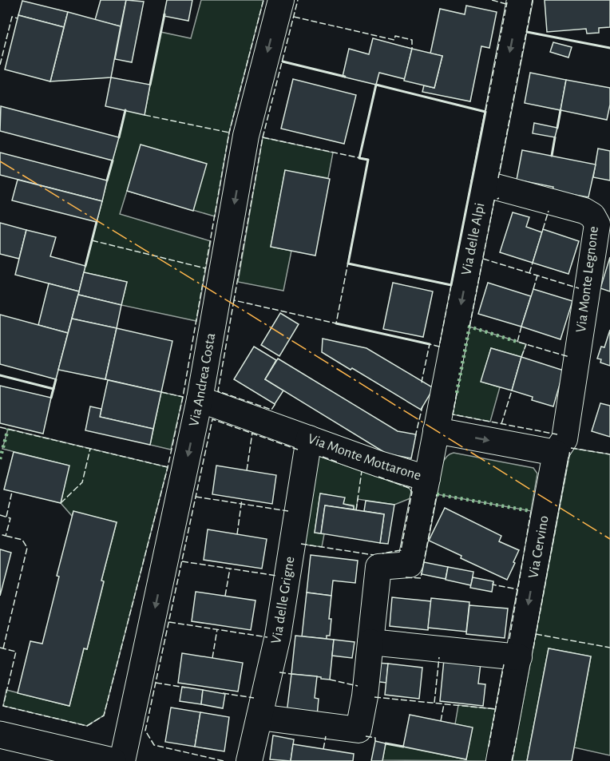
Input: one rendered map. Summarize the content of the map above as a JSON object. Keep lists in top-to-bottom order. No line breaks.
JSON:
{"streets":{"street":["Via delle Alpi","Via Monte Legnone","Via Andrea Costa","Via Monte Mottarone","Via Cervino","Via delle Grigne"]},"crossings":[["Via delle Alpi","Via Monte Legnone"],["Via delle Alpi","Via Monte Mottarone"],["Via Monte Legnone","Via Cervino"],["Via Andrea Costa","Via Monte Mottarone"],["Via Monte Mottarone","Via delle Grigne"]],"one_way":["Via delle Alpi","Via Andrea Costa","Via Cervino"]}
